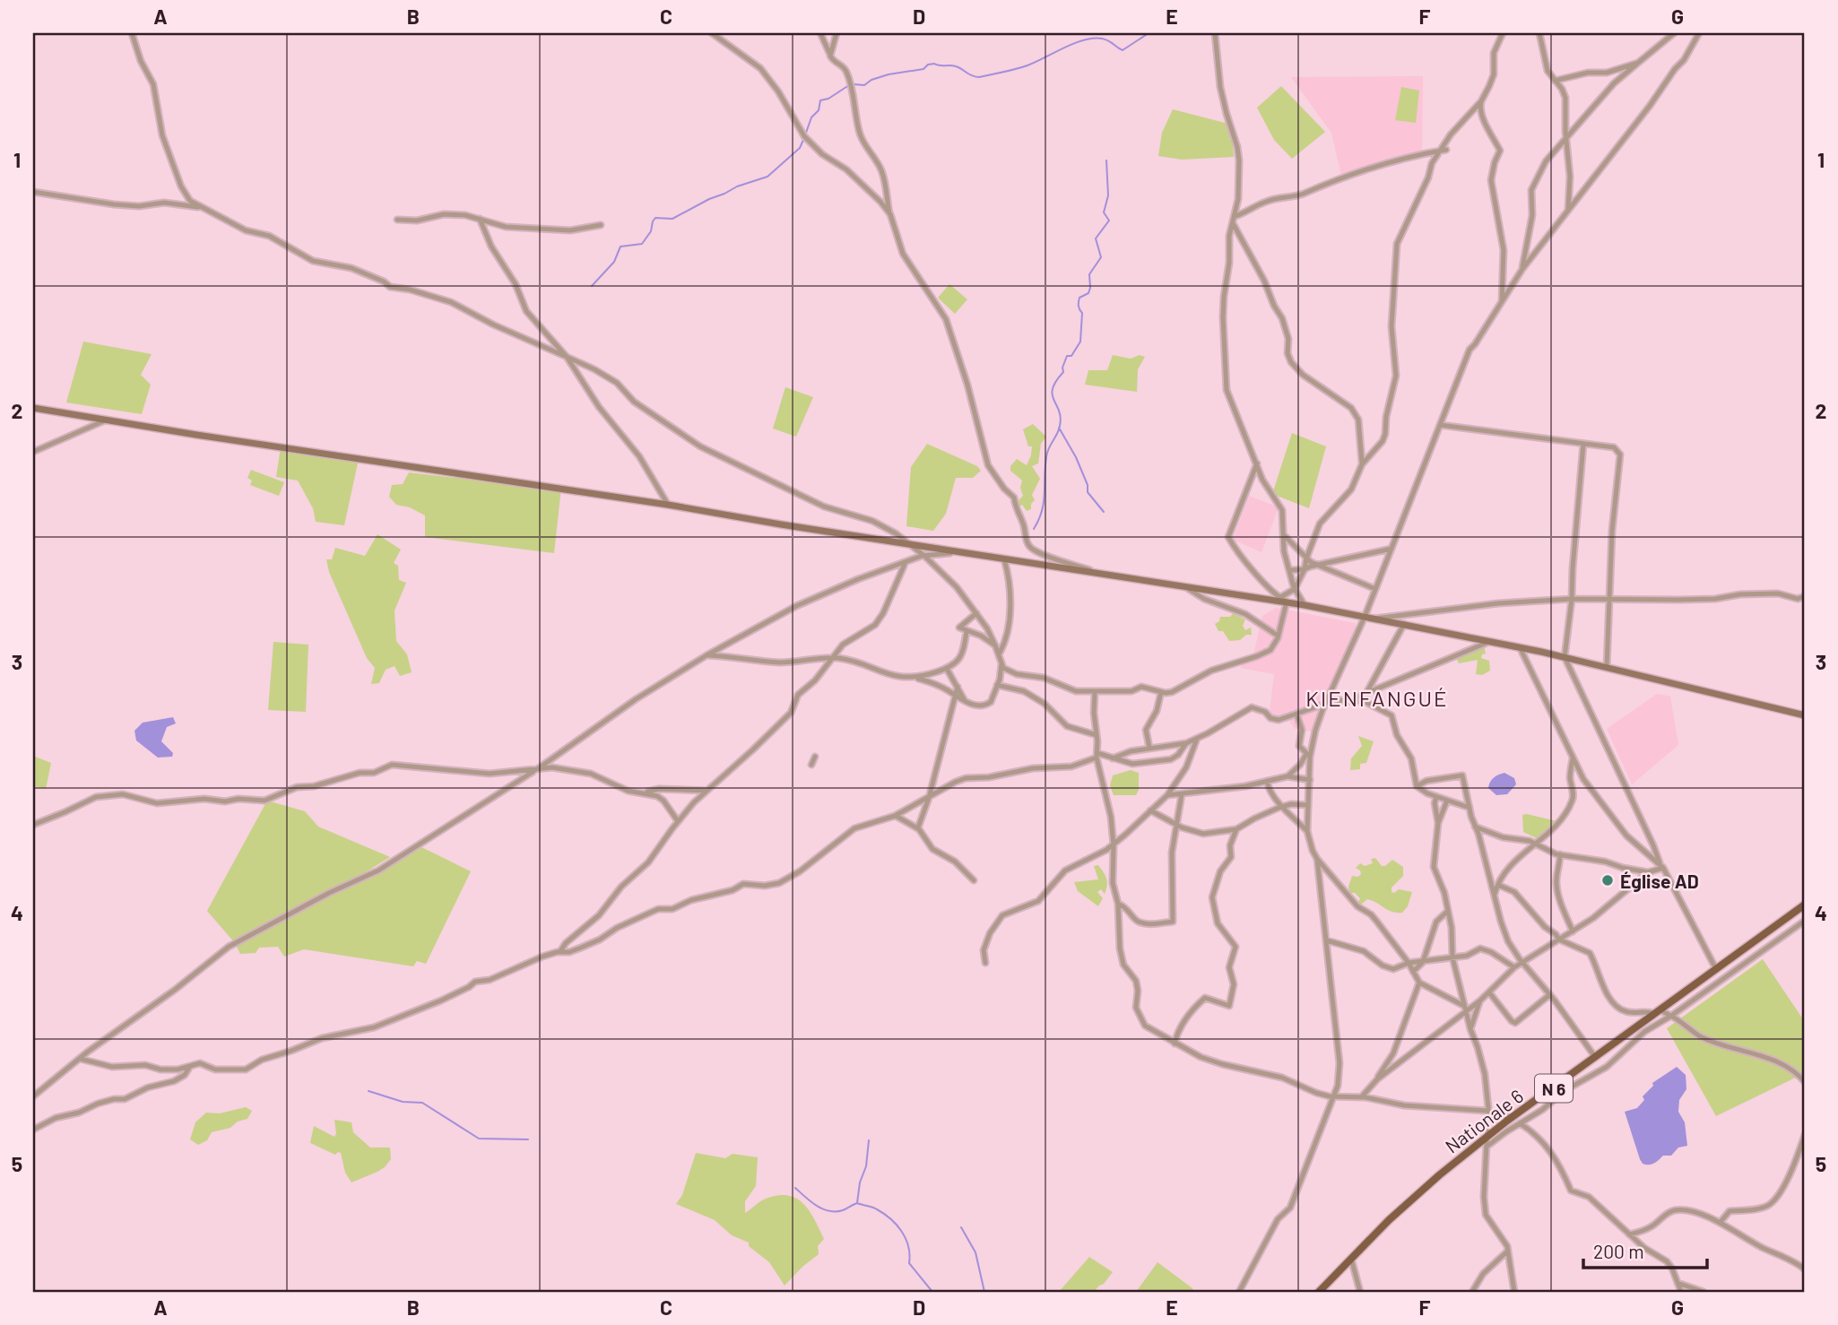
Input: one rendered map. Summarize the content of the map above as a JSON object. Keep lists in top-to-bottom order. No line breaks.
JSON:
{"streets":{"main road":["N 6","Nationale 6"]},"districts":["KIENFANGUÉ"],"places":["Église AD"],"scale_bar":"200 m","grid":{"columns":["A","B","C","D","E","F","G"],"rows":["1","2","3","4","5"]}}
